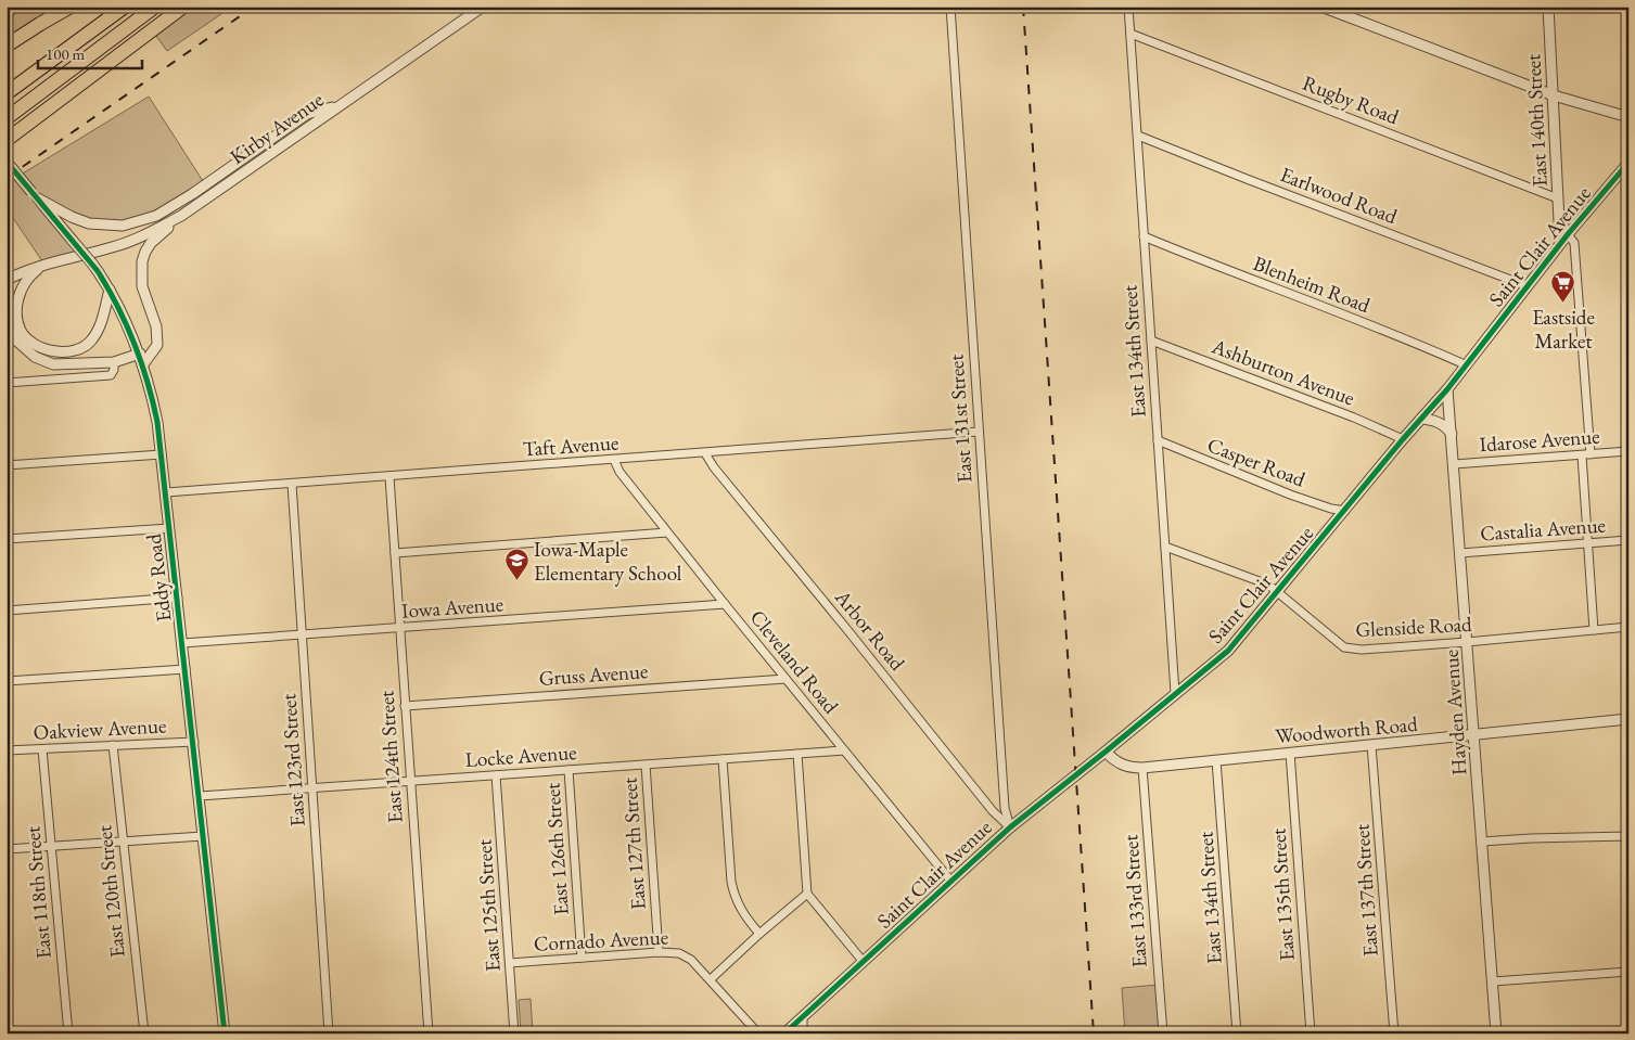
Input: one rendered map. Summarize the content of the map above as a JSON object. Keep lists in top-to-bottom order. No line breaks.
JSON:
{"streets":{"street":["Rugby Road","East 140th Street","Kirby Avenue","Earlwood Road","Saint Clair Avenue","Blenheim Road","East 134th Street","Ashburton Avenue","East 131st Street","Idarose Avenue","Taft Avenue","Casper Road","Castalia Avenue","Eddy Road","Iowa Avenue","Glenside Road","Arbor Road","Cleveland Road","Gruss Avenue","Hayden Avenue","Oakview Avenue","Woodworth Road","Locke Avenue","East 124th Street","East 123rd Street","East 127th Street","East 126th Street","East 137th Street","East 120th Street","East 118th Street","East 135th Street","East 133rd Street","East 125th Street","Cornado Avenue"]},"crossings":[["Rugby Road","East 140th Street"],["Rugby Road","East 134th Street"],["East 140th Street","Saint Clair Avenue"],["East 140th Street","Idarose Avenue"],["Earlwood Road","Saint Clair Avenue"],["Earlwood Road","East 134th Street"],["Saint Clair Avenue","Blenheim Road"],["Saint Clair Avenue","East 134th Street"],["Saint Clair Avenue","Ashburton Avenue"],["Saint Clair Avenue","East 131st Street"],["Saint Clair Avenue","Casper Road"],["Saint Clair Avenue","Glenside Road"],["Saint Clair Avenue","Arbor Road"],["Saint Clair Avenue","Cleveland Road"],["Saint Clair Avenue","Hayden Avenue"],["Saint Clair Avenue","Woodworth Road"],["Blenheim Road","East 134th Street"],["East 134th Street","Ashburton Avenue"],["East 134th Street","Casper Road"],["East 134th Street","Glenside Road"],["East 134th Street","Woodworth Road"],["East 131st Street","Taft Avenue"],["East 131st Street","Arbor Road"],["Idarose Avenue","Hayden Avenue"],["Taft Avenue","Eddy Road"],["Taft Avenue","Arbor Road"],["Taft Avenue","Cleveland Road"],["Taft Avenue","East 124th Street"],["Taft Avenue","East 123rd Street"],["Castalia Avenue","Hayden Avenue"],["Eddy Road","Iowa Avenue"],["Eddy Road","Oakview Avenue"],["Eddy Road","Locke Avenue"],["Iowa Avenue","Cleveland Road"],["Iowa Avenue","East 124th Street"],["Iowa Avenue","East 123rd Street"],["Glenside Road","Hayden Avenue"],["Cleveland Road","Gruss Avenue"],["Cleveland Road","Locke Avenue"],["Gruss Avenue","East 124th Street"],["Hayden Avenue","Woodworth Road"],["Oakview Avenue","East 120th Street"],["Oakview Avenue","East 118th Street"],["Woodworth Road","East 137th Street"],["Woodworth Road","East 135th Street"],["Woodworth Road","East 133rd Street"],["Locke Avenue","East 124th Street"],["Locke Avenue","East 123rd Street"],["Locke Avenue","East 127th Street"],["Locke Avenue","East 126th Street"],["Locke Avenue","East 125th Street"],["East 127th Street","Cornado Avenue"],["East 126th Street","Cornado Avenue"],["East 125th Street","Cornado Avenue"]],"places":{"supermarket":["Eastside Market"],"school or university":["Iowa-Maple Elementary School"]},"scale_bar":"100 m"}
